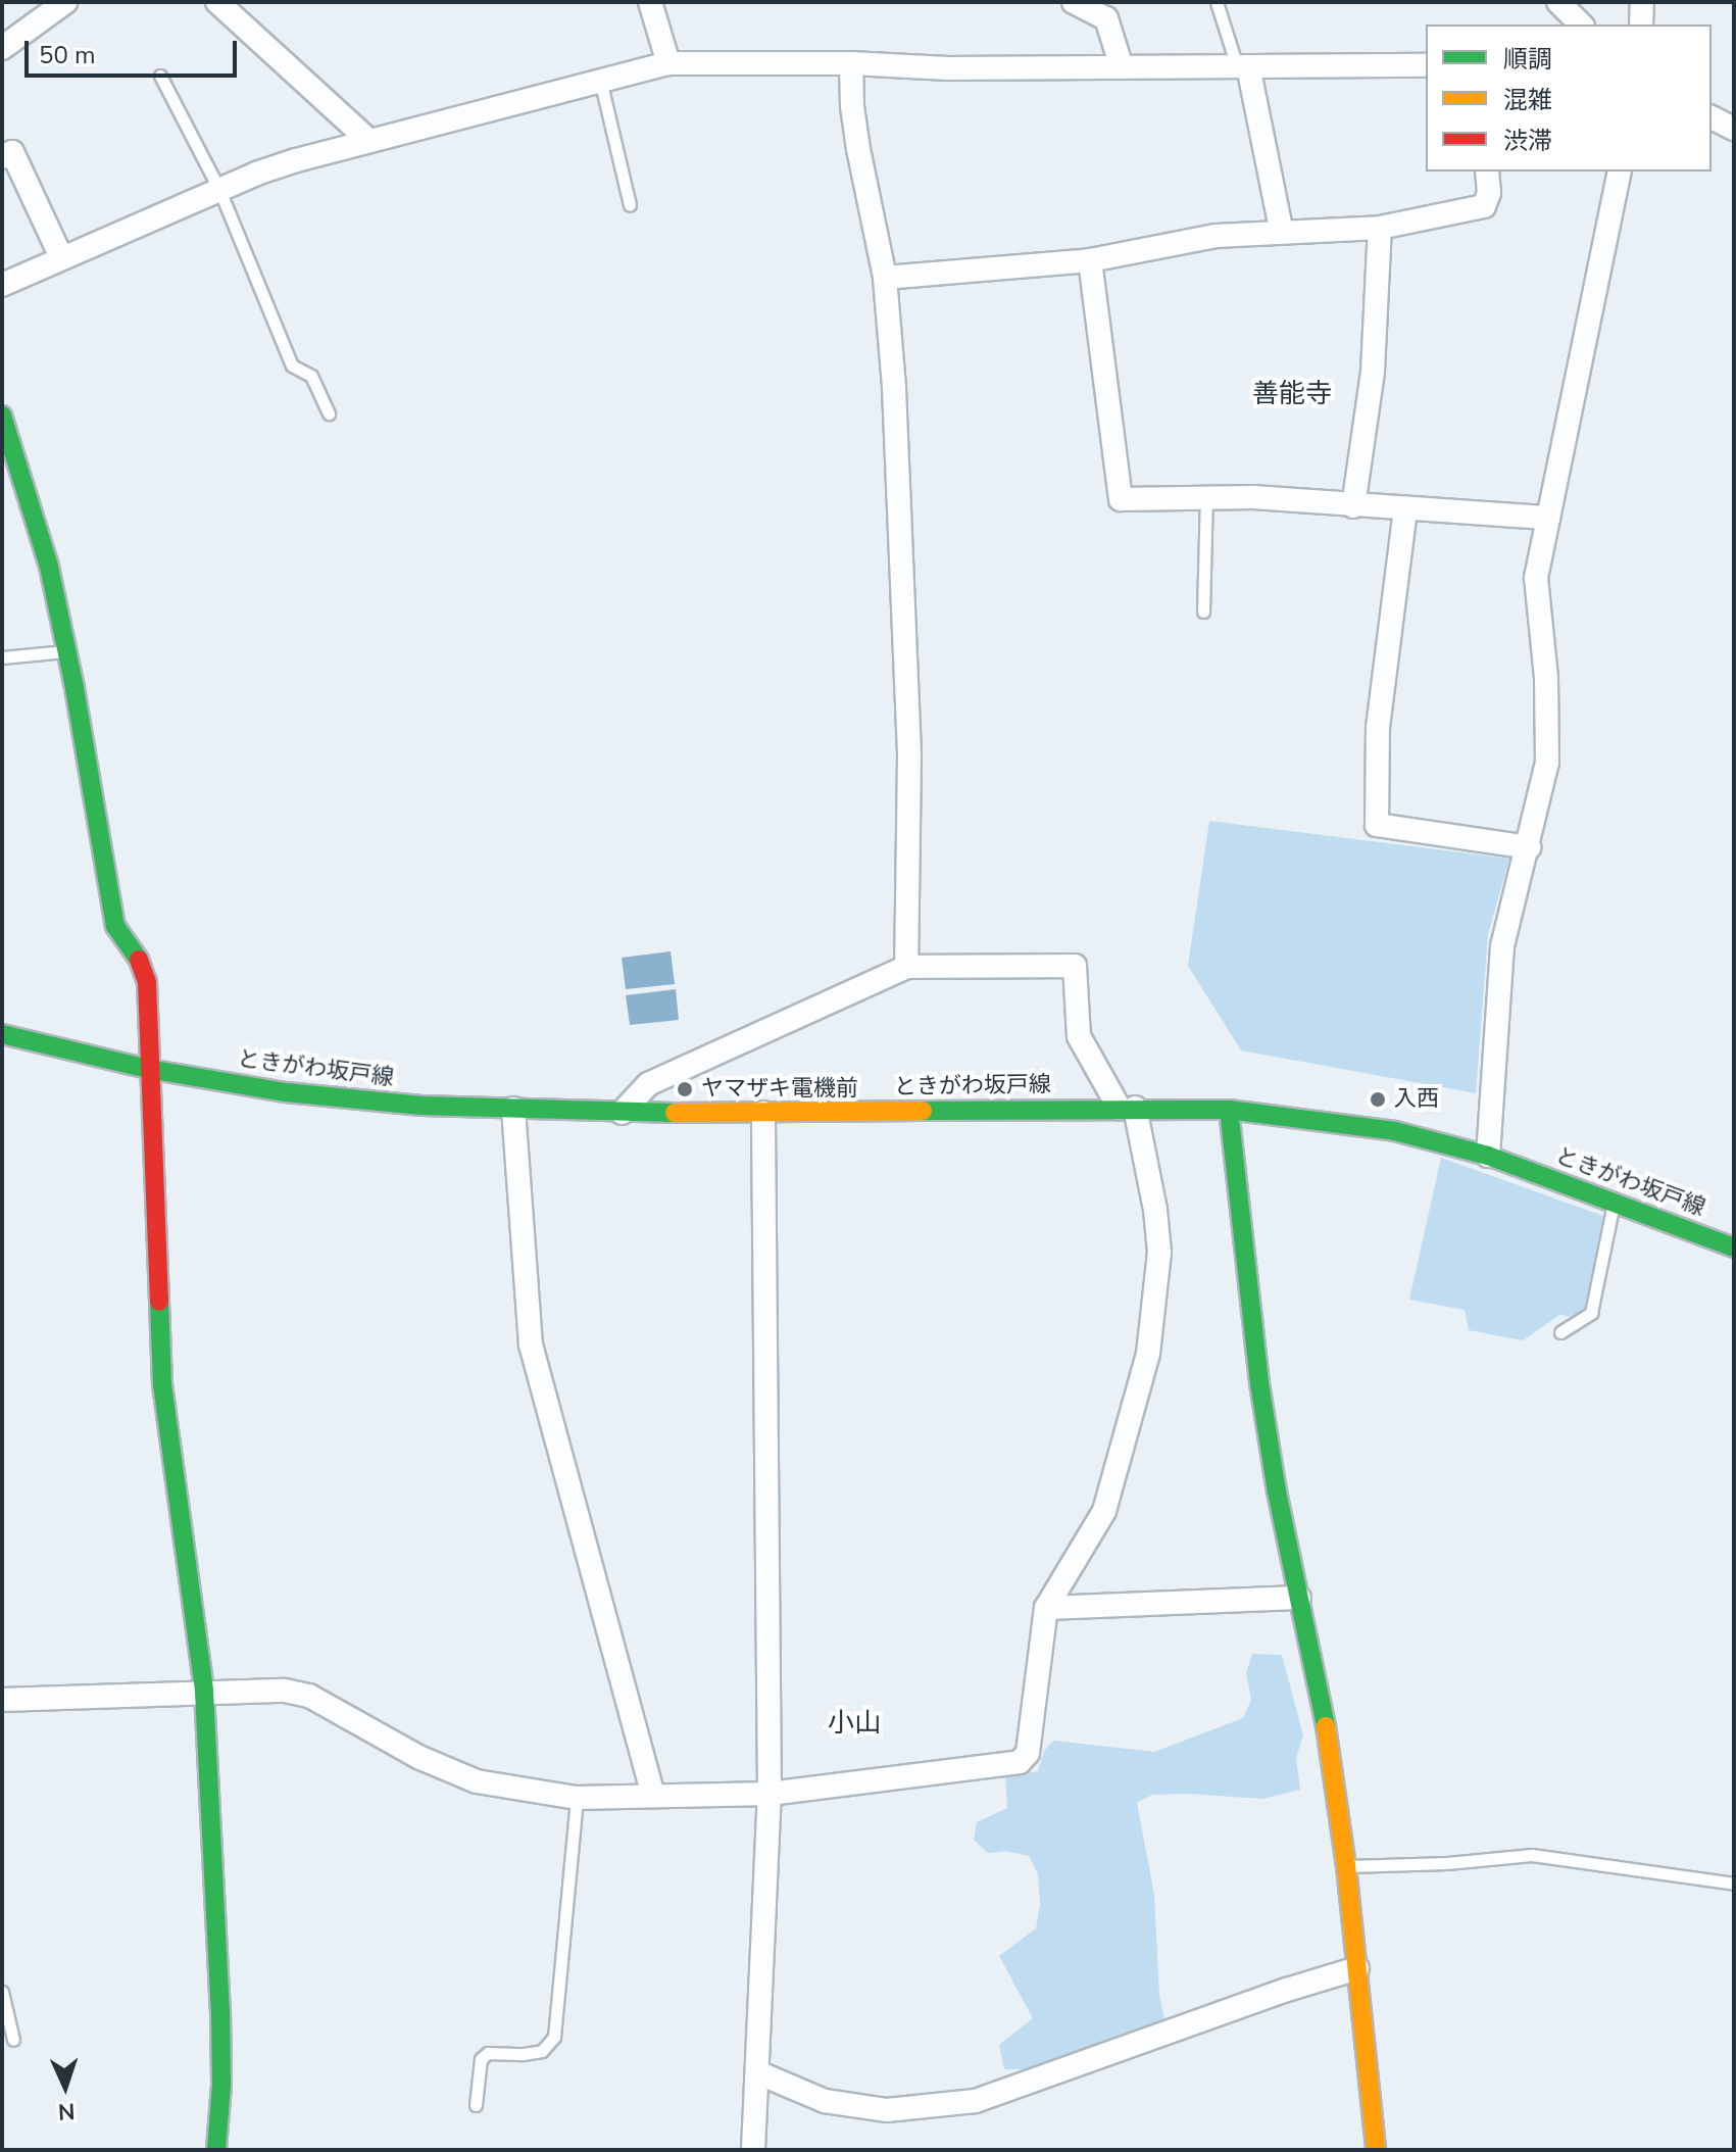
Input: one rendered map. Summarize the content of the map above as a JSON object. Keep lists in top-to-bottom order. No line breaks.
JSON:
{"streets":{"street":["ときがわ坂戸線"]},"districts":["善能寺","小山"],"places":["ヤマザキ電機前","入西"],"legend":["順調","混雑","渋滞"],"scale_bar":"50 m","north":"bottom"}
